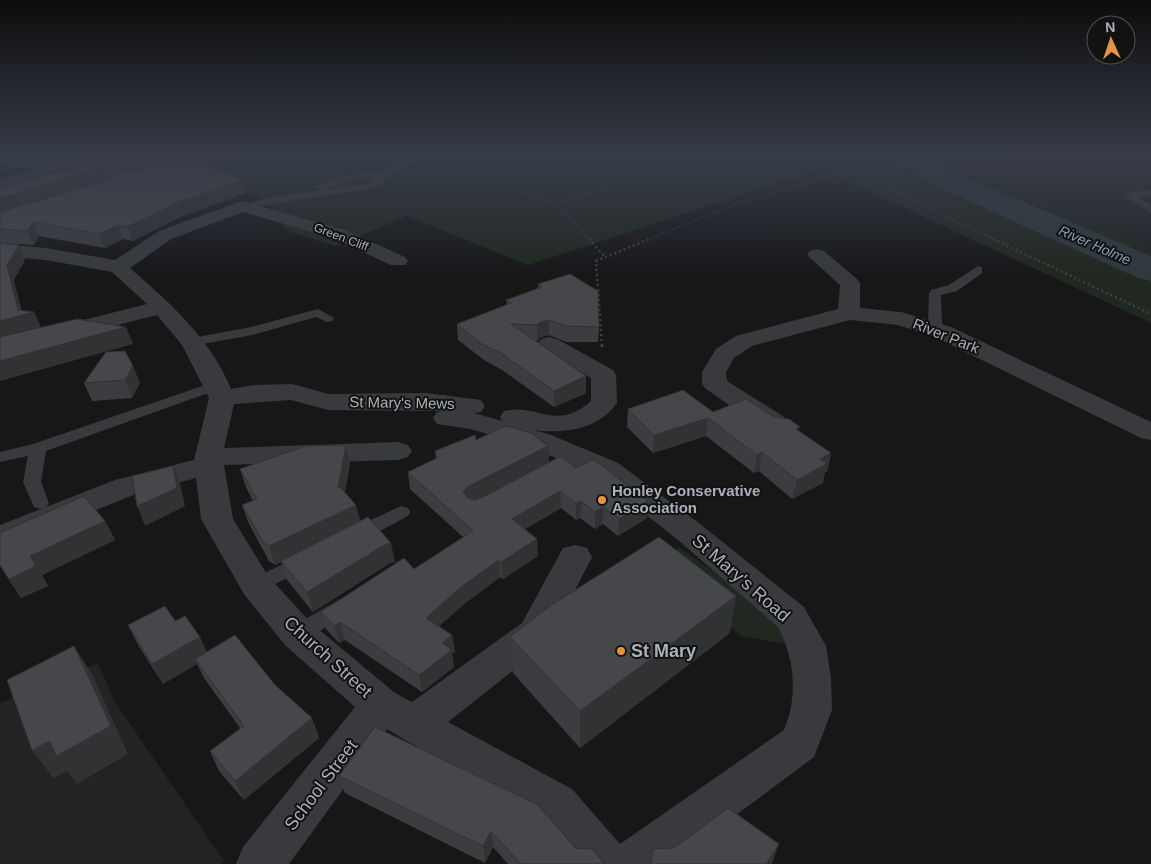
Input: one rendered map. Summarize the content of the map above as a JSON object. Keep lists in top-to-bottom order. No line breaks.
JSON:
{"streets":{"street":["Green Cliff","River Park","St Mary's Mews","St Mary's Road","Church Street","School Street"]},"crossings":[["St Mary's Mews","Church Street"],["Church Street","School Street"]],"water":["River Holme"],"places":["Honley Conservative Association","St Mary"],"north":"top"}
